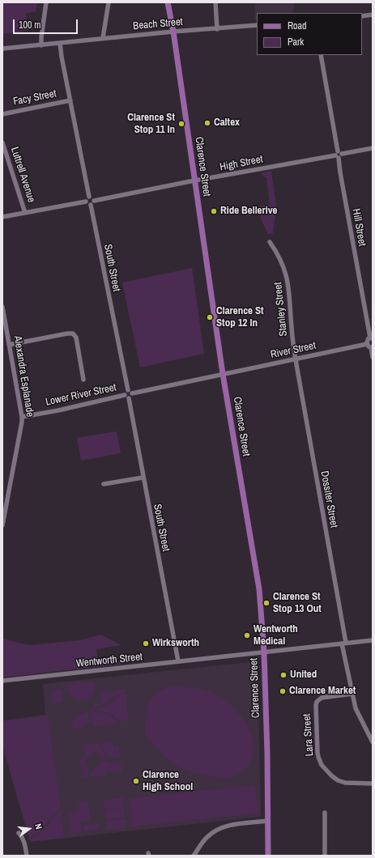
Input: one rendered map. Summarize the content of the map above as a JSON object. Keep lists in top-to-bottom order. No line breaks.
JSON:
{"streets":{"main road":["Clarence Street"],"street":["Beach Street","Facy Street","High Street","Luttrell Avenue","Hill Street","South Street","Stanley Street","River Street","Alexandra Esplanade","Lower River Street","Dossiter Street","Wentworth Street","Lara Street"]},"crossings":[["Beach Street","Clarence Street"],["High Street","Clarence Street"],["High Street","Hill Street"],["High Street","South Street"],["Clarence Street","River Street"],["Clarence Street","Lower River Street"],["Clarence Street","Wentworth Street"],["South Street","Lower River Street"],["South Street","Wentworth Street"],["Stanley Street","River Street"],["Stanley Street","Dossiter Street"],["River Street","Lower River Street"],["River Street","Dossiter Street"],["Alexandra Esplanade","Lower River Street"],["Dossiter Street","Wentworth Street"],["Dossiter Street","Lara Street"]],"places":["Caltex","Clarence St Stop 11 In","Ride Bellerive","Clarence St Stop 12 In","Clarence St Stop 13 Out","Wentworth Medical","Wirksworth","United","Clarence Market","Clarence High School"],"legend":["Road","Park"],"scale_bar":"100 m","north":"right"}
